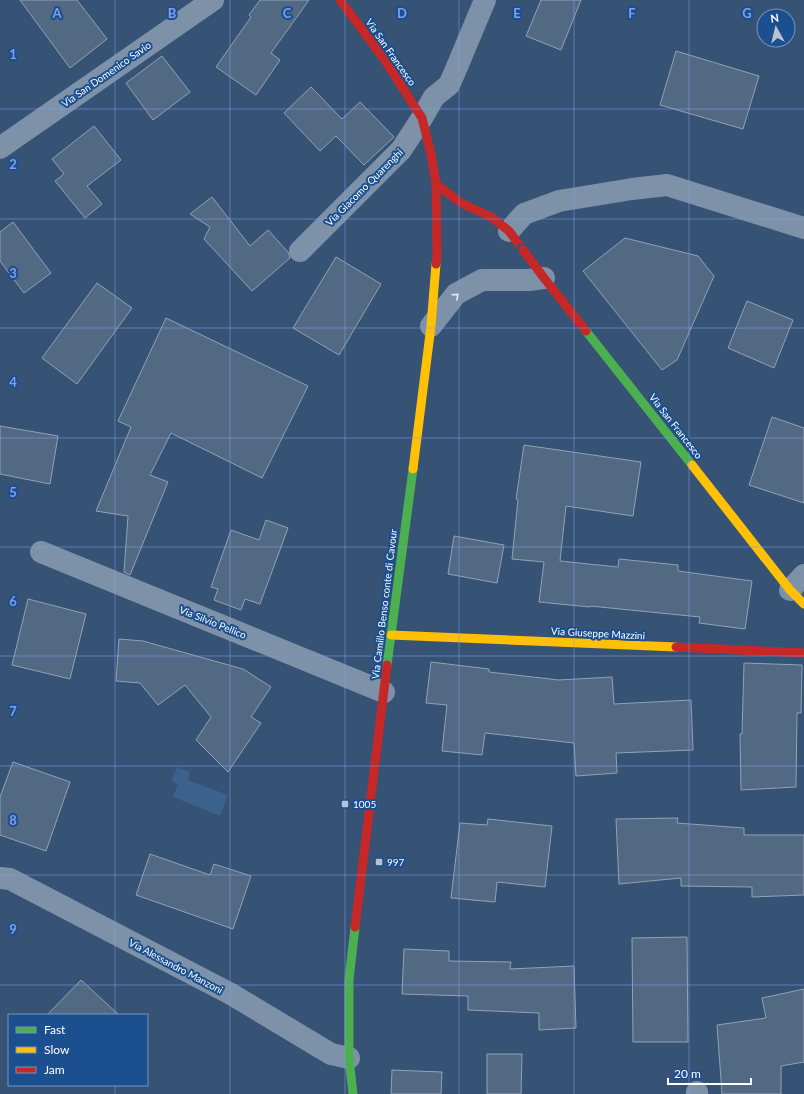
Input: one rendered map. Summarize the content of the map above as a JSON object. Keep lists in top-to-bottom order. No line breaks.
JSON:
{"streets":{"street":["Via San Francesco","Via San Domenico Savio","Via Giacomo Quarenghi","Via Camillo Benso conte di Cavour","Via Silvio Pellico","Via Giuseppe Mazzini","Via Alessandro Manzoni"]},"crossings":[["Via San Francesco","Via Giacomo Quarenghi"],["Via San Francesco","Via Camillo Benso conte di Cavour"],["Via Giacomo Quarenghi","Via Camillo Benso conte di Cavour"],["Via Camillo Benso conte di Cavour","Via Silvio Pellico"],["Via Camillo Benso conte di Cavour","Via Giuseppe Mazzini"],["Via Camillo Benso conte di Cavour","Via Alessandro Manzoni"]],"places":{"transit":["1005","997"]},"legend":["Fast","Slow","Jam"],"scale_bar":"20 m","north":"top","grid":{"columns":["A","B","C","D","E","F","G"],"rows":["1","2","3","4","5","6","7","8","9"]}}
